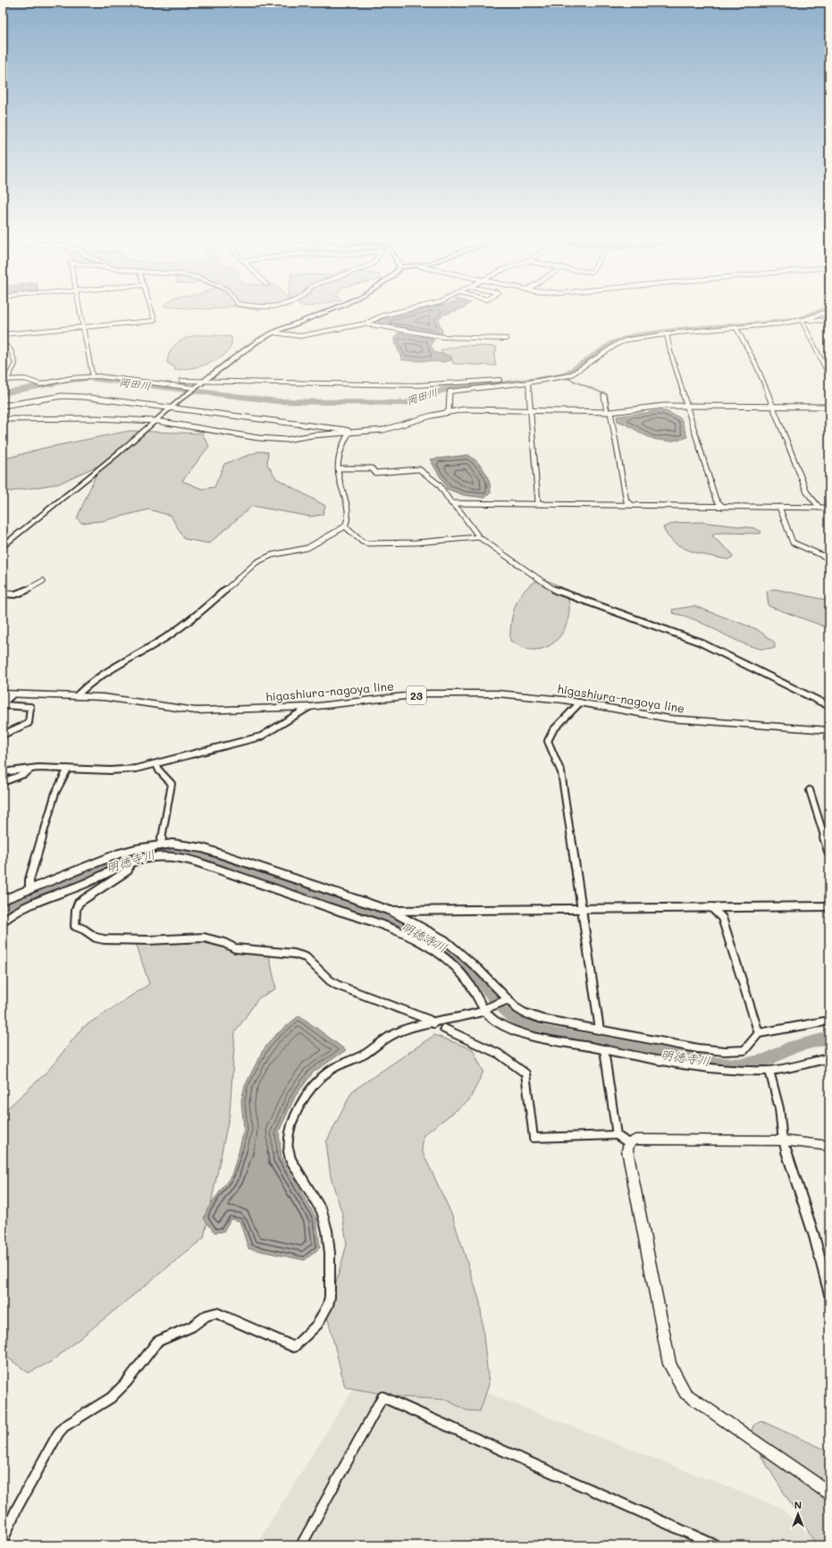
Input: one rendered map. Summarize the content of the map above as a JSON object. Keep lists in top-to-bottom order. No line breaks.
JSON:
{"streets":{"main road":["higashiura-nagoya line","23"]},"water":["岡田川","明徳寺川"],"north":"top"}
